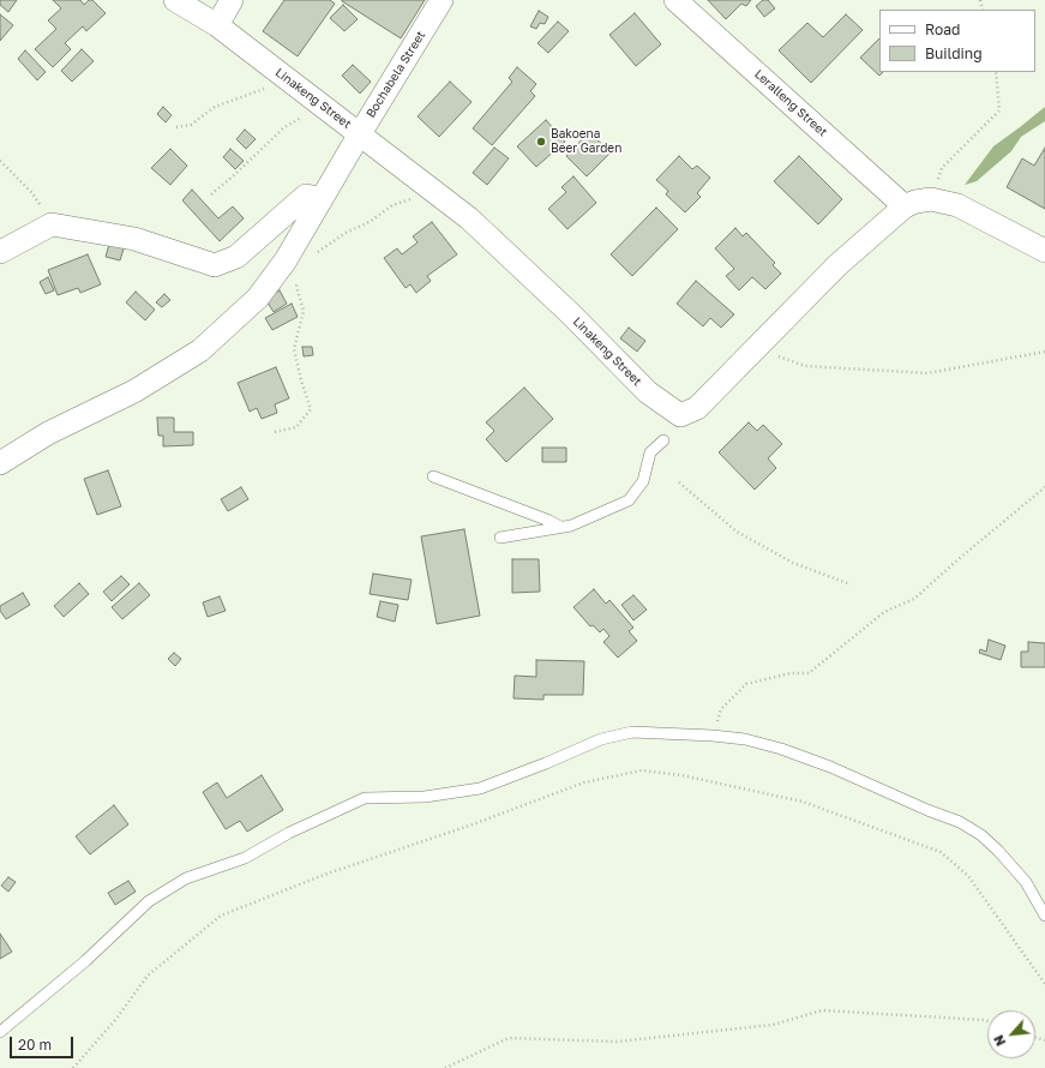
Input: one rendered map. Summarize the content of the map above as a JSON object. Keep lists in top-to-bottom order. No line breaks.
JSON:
{"streets":{"street":["Bochabela Street","Linakeng Street","Leralleng Street"]},"crossings":[["Bochabela Street","Linakeng Street"],["Linakeng Street","Leralleng Street"]],"places":["Bakoena Beer Garden"],"legend":["Road","Building"],"scale_bar":"20 m","north":"bottom left"}
